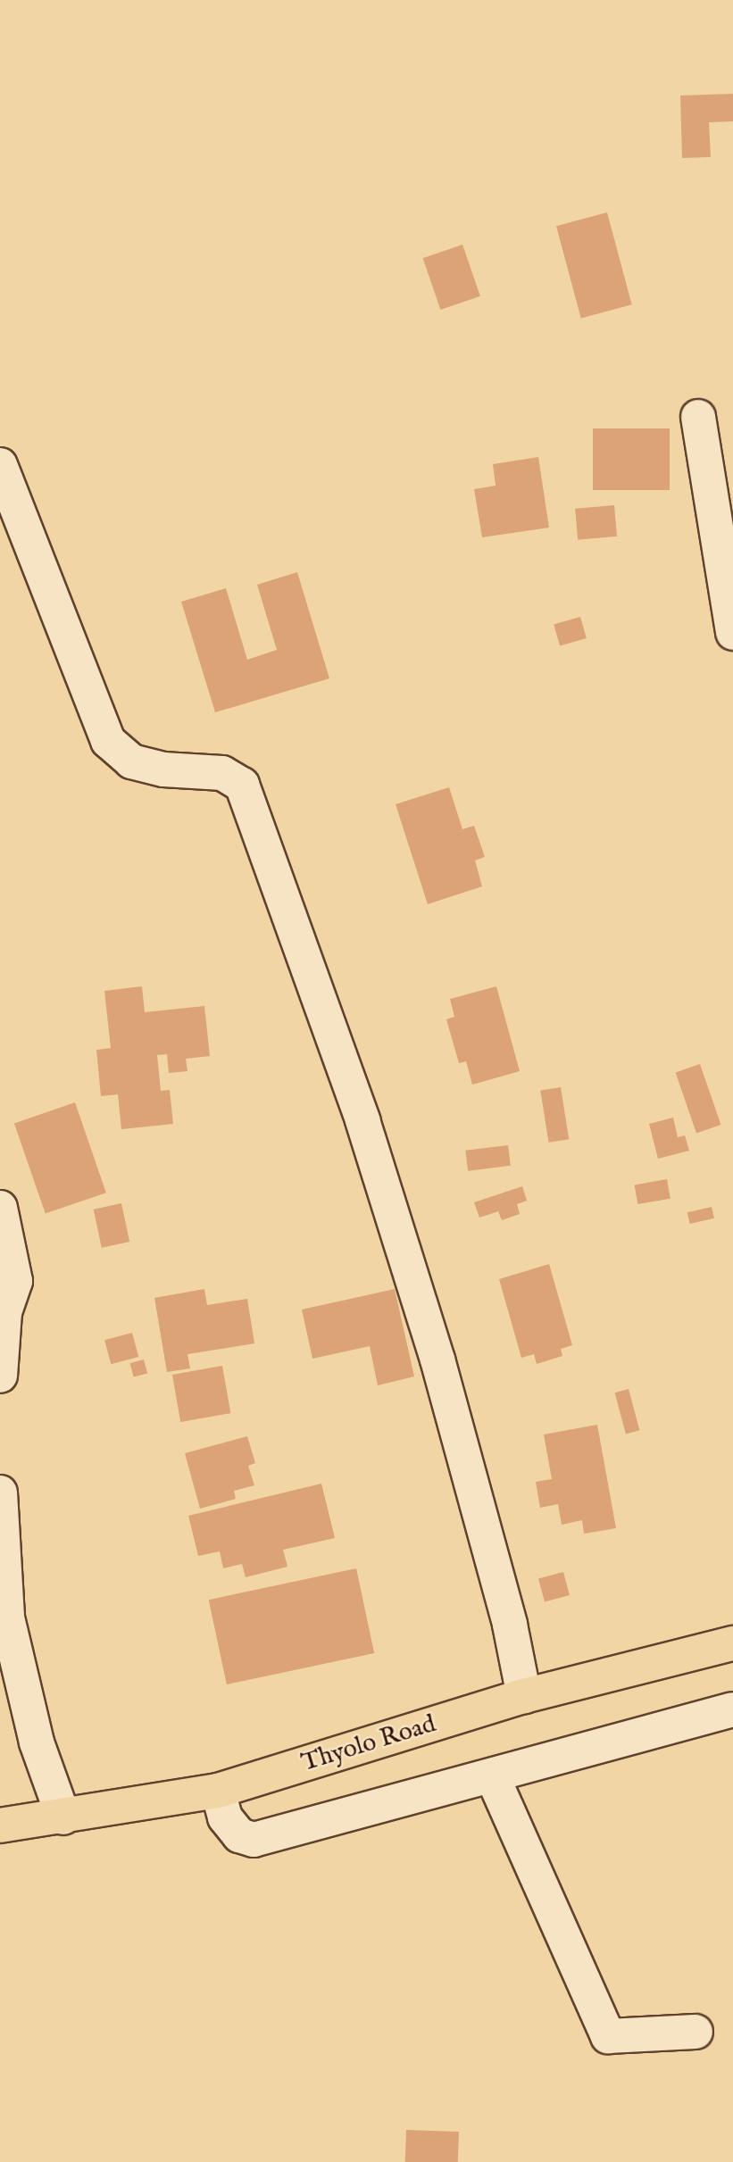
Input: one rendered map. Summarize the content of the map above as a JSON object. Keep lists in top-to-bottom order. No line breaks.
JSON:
{"streets":{"highway":["Thyolo Road"]}}
